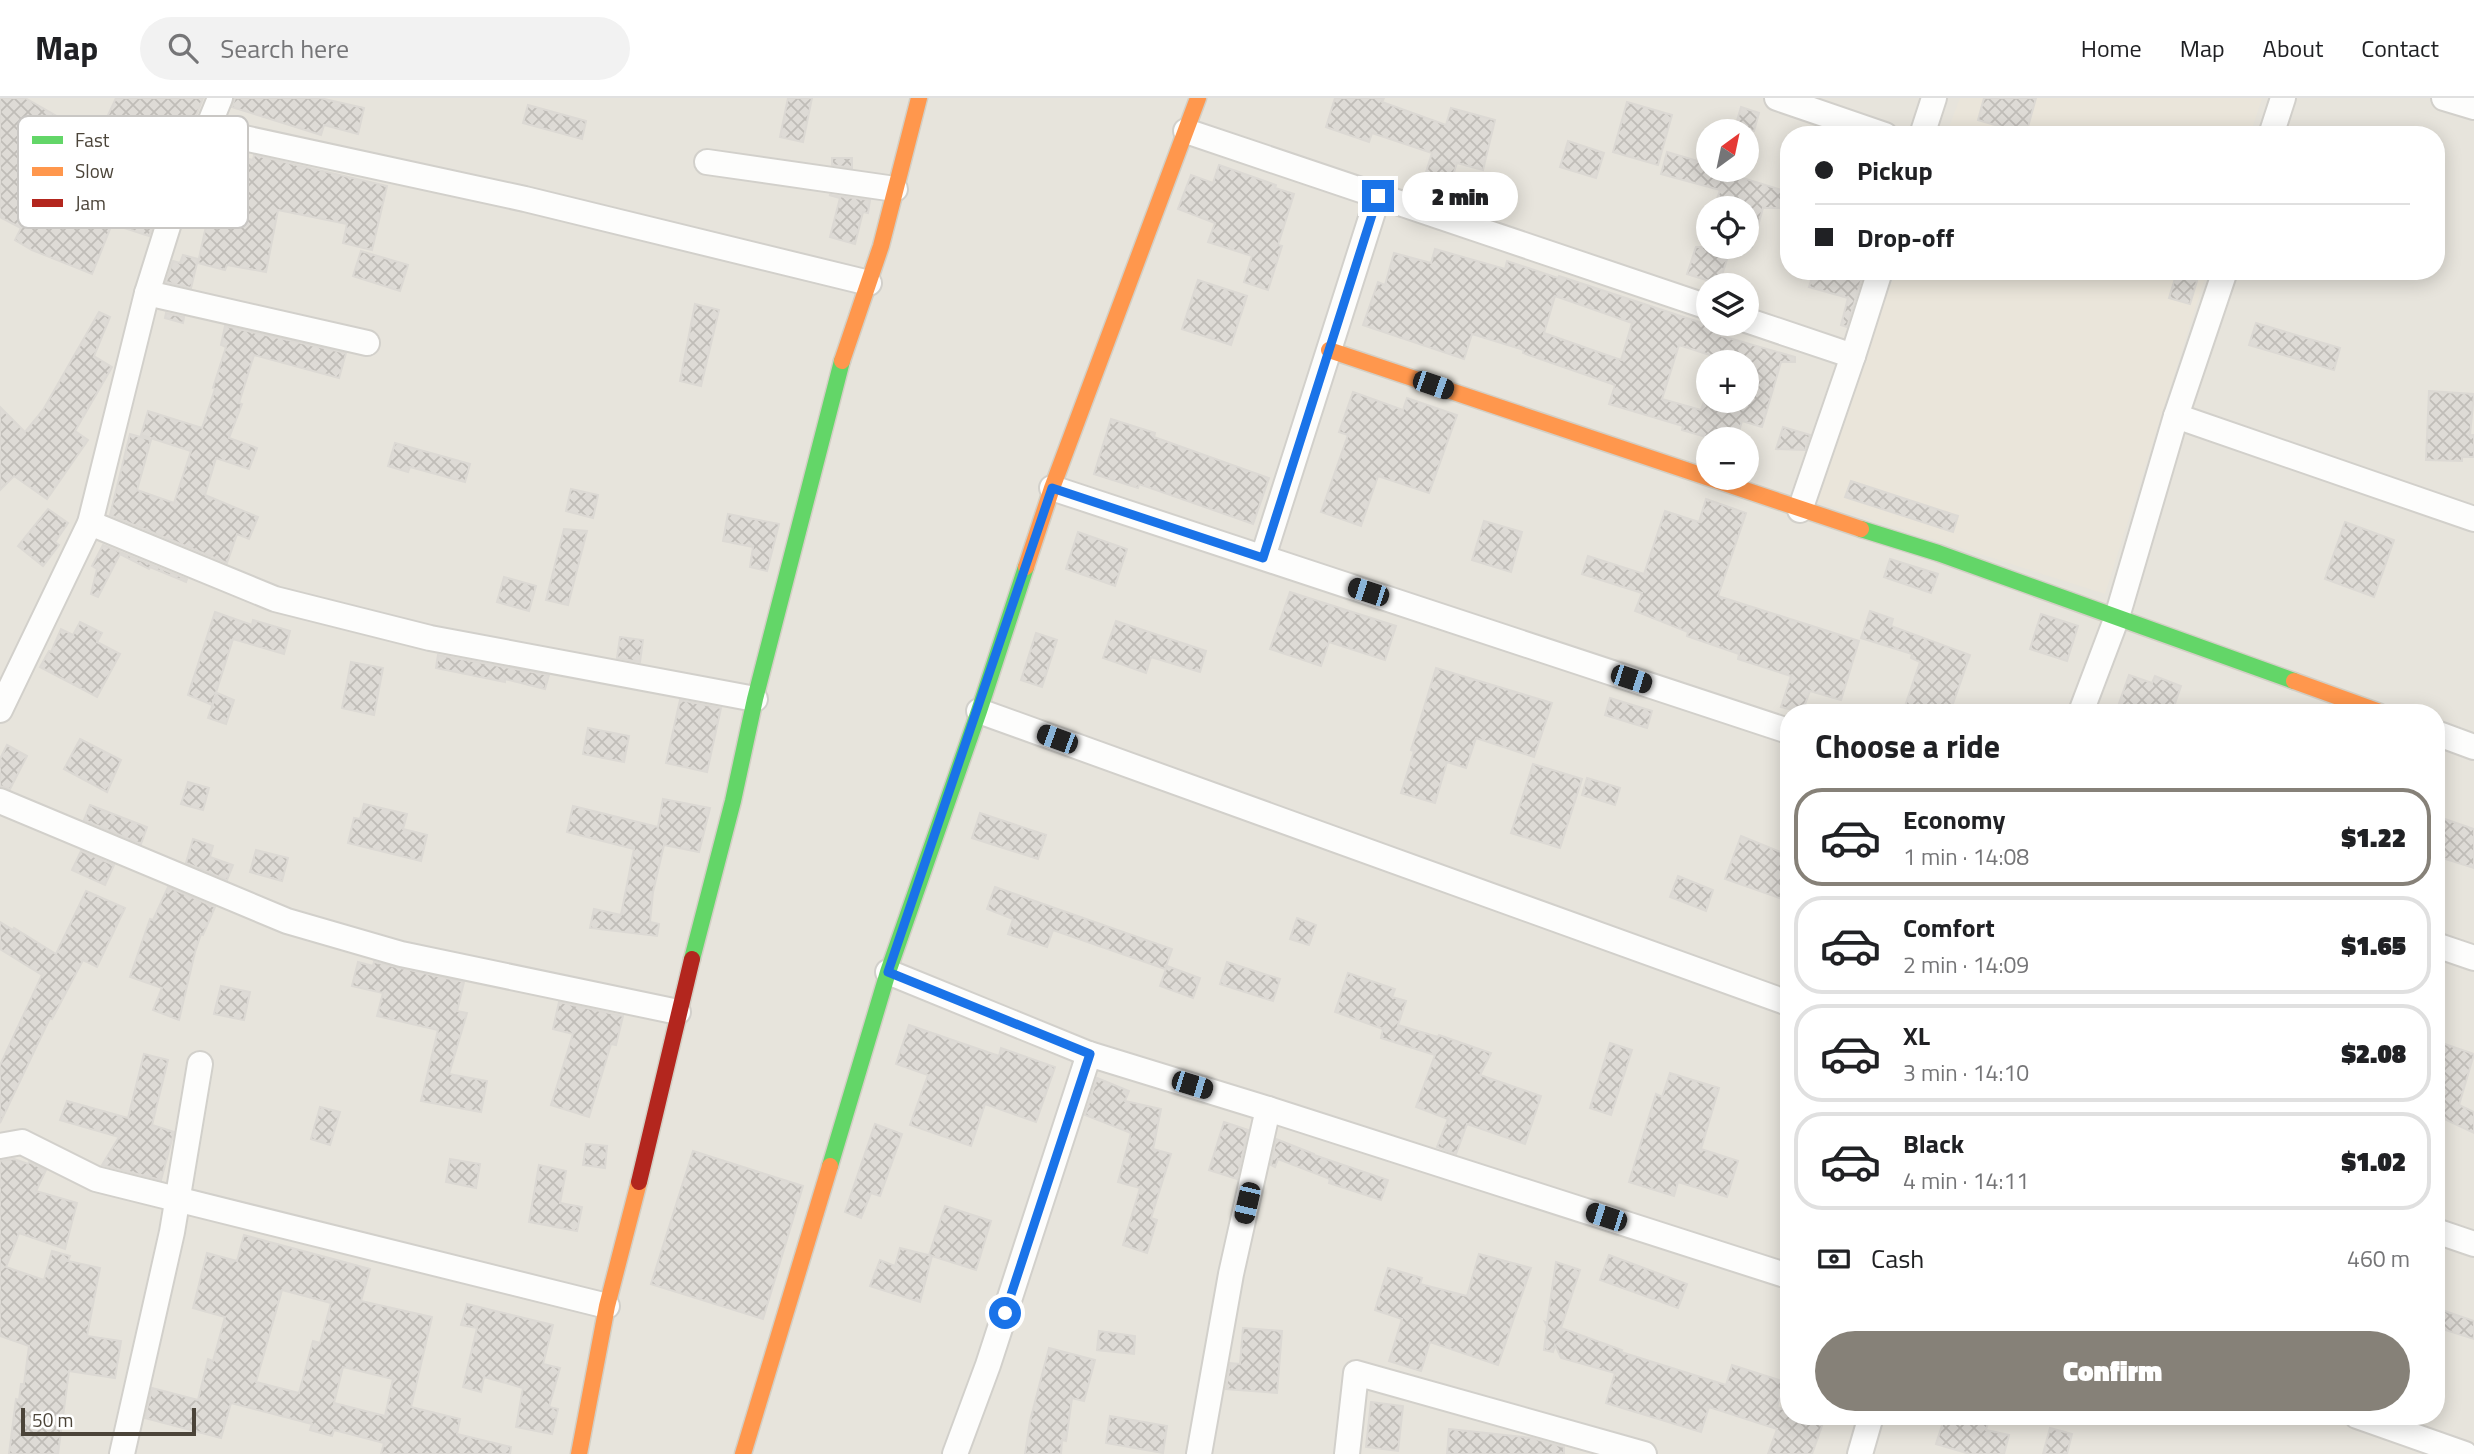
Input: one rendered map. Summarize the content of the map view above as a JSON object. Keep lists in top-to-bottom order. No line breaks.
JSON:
{"legend":["Fast","Slow","Jam"],"scale_bar":"50 m","north":"top right","page":{"header":"Map","search":"Search here","nav":["Home","Map","About","Contact"],"map_buttons":["+","−"],"banner":["Pickup","Drop-off"],"bubble":"2 min","heading":"Choose a ride","list":[{"name":"Economy","note":"1 min · 14:08","value":"$1.22"},{"name":"Comfort","note":"2 min · 14:09","value":"$1.65"},{"name":"XL","note":"3 min · 14:10","value":"$2.08"},{"name":"Black","note":"4 min · 14:11","value":"$1.02"}],"pay":["Cash","460 m"],"buttons":"Confirm","scale":"50 m"}}
